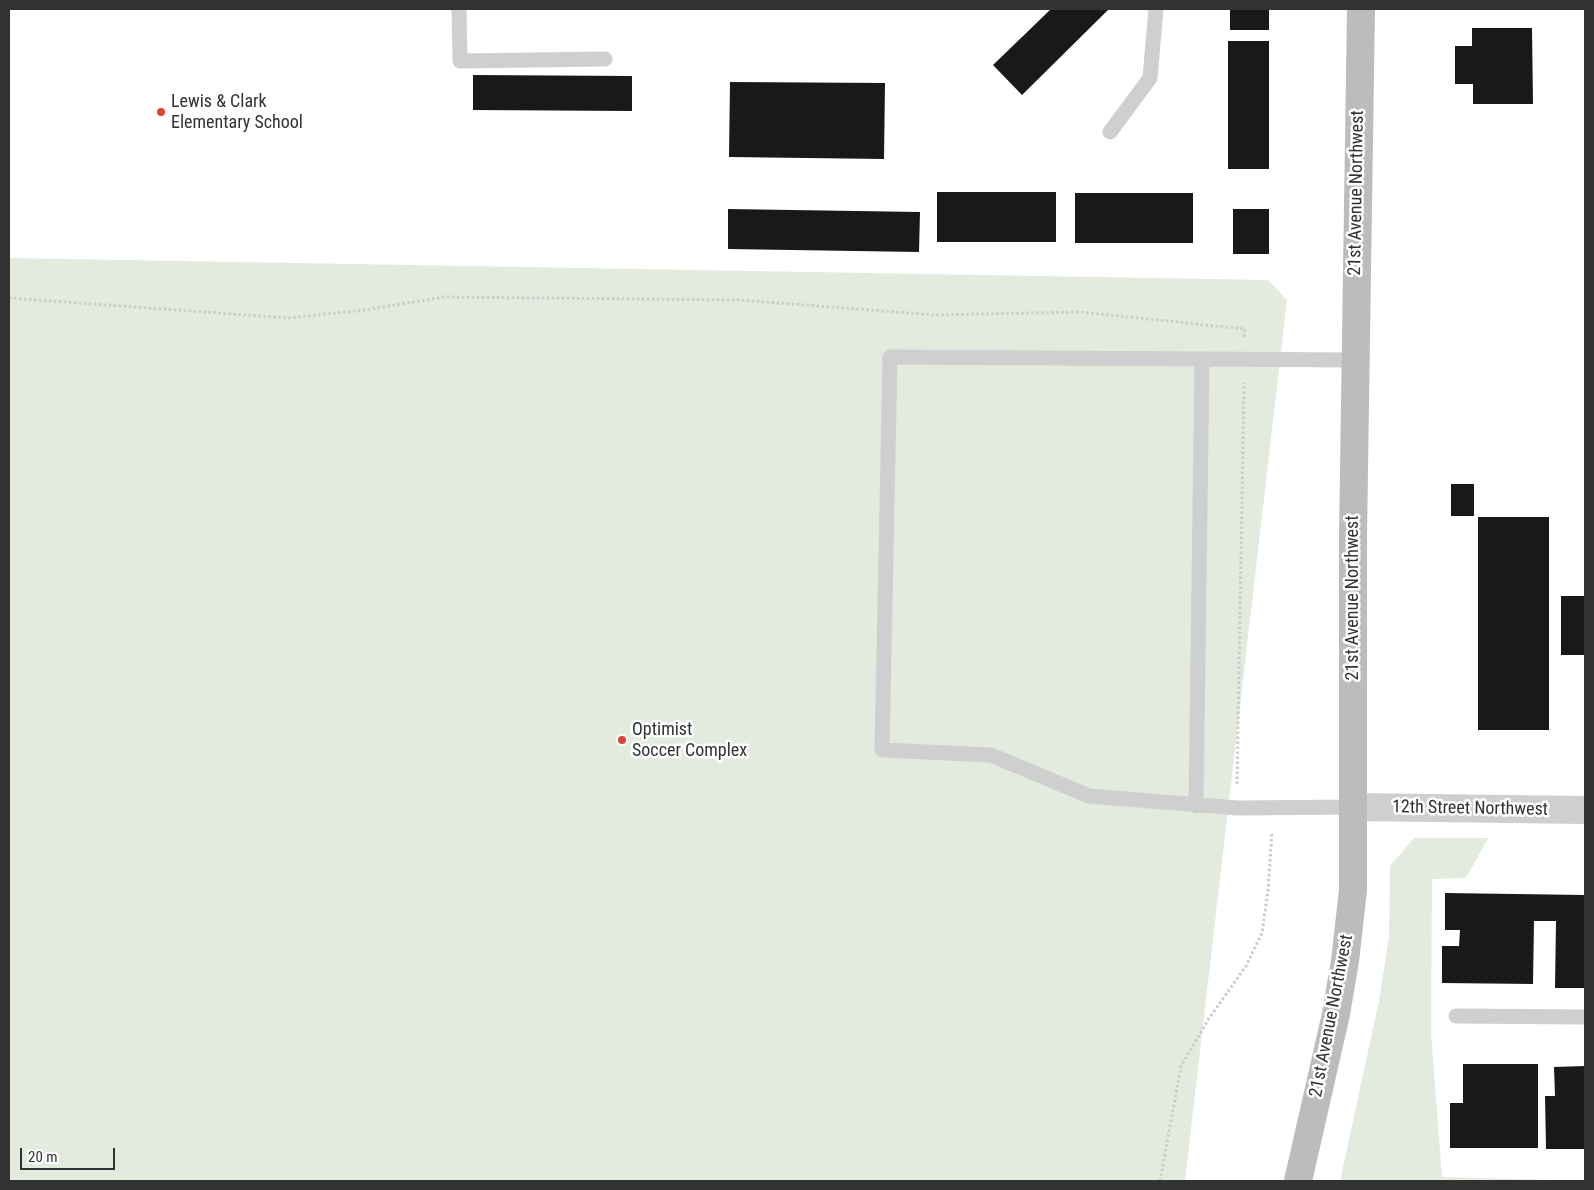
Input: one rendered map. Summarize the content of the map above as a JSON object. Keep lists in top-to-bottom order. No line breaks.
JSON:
{"streets":{"street":["21st Avenue Northwest","12th Street Northwest"]},"crossings":[["21st Avenue Northwest","12th Street Northwest"]],"places":["Lewis & Clark Elementary School","Optimist Soccer Complex"],"scale_bar":"20 m"}
